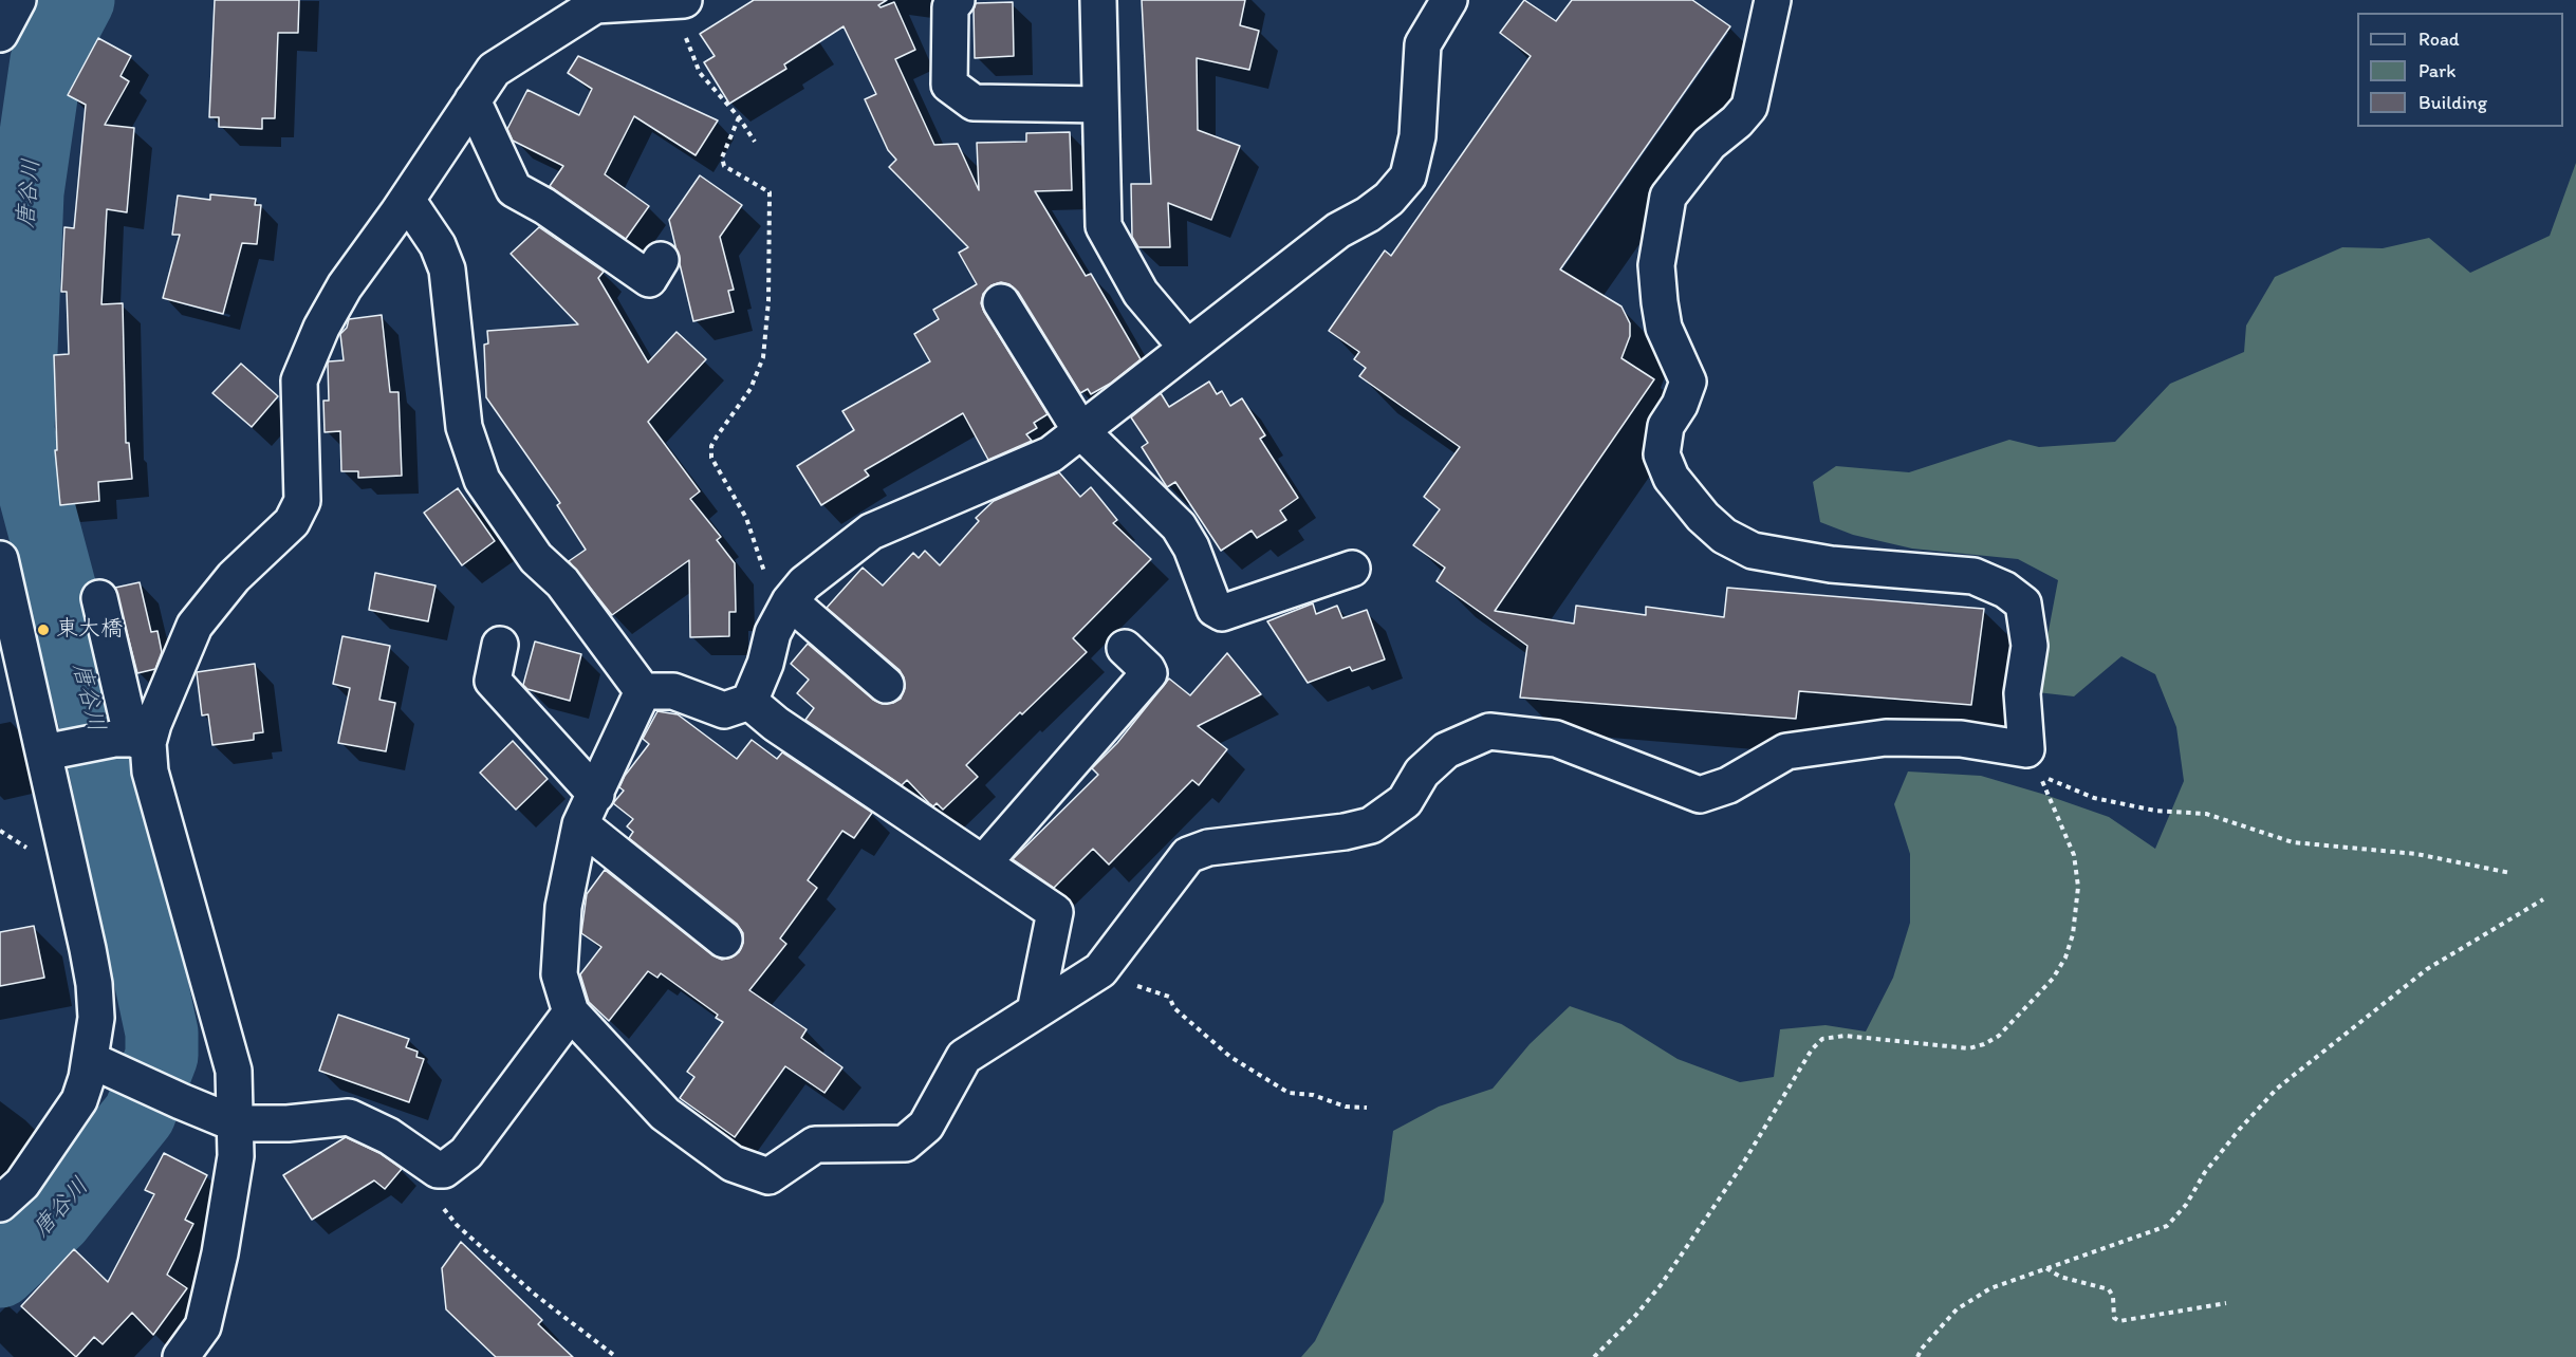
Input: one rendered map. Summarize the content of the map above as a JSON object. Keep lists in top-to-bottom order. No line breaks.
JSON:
{"water":["唐谷川"],"places":["東大橋"],"legend":["Road","Park","Building"]}
